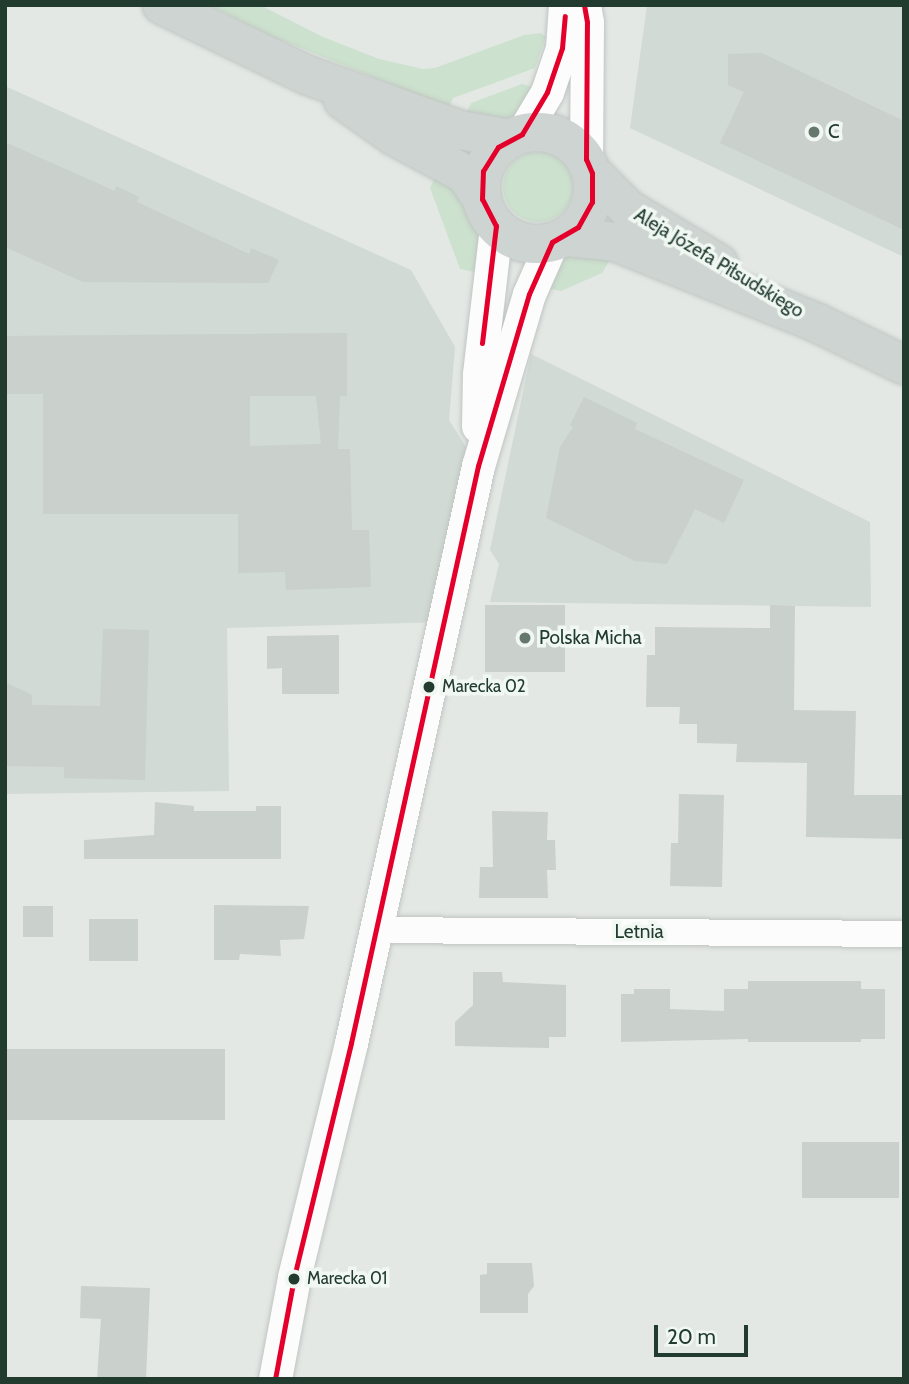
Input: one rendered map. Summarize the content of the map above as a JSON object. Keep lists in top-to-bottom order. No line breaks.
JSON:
{"streets":{"main road":["Aleja Józefa Piłsudskiego"],"street":["Letnia"]},"places":["C","Polska Micha","Marecka 02","Marecka 01"],"scale_bar":"20 m"}
